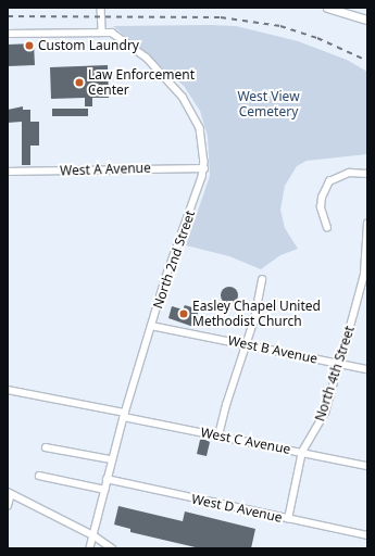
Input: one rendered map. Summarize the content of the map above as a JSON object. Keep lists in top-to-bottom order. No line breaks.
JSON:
{"streets":{"street":["West A Avenue","North 2nd Street","West B Avenue","North 4th Street","West C Avenue","West D Avenue"]},"crossings":[["West A Avenue","North 2nd Street"],["North 2nd Street","West B Avenue"],["North 2nd Street","West C Avenue"],["North 2nd Street","West D Avenue"],["West B Avenue","North 4th Street"],["North 4th Street","West C Avenue"],["North 4th Street","West D Avenue"]],"parks":["West View Cemetery"],"places":["Custom Laundry","Law Enforcement Center","Easley Chapel United Methodist Church"]}
